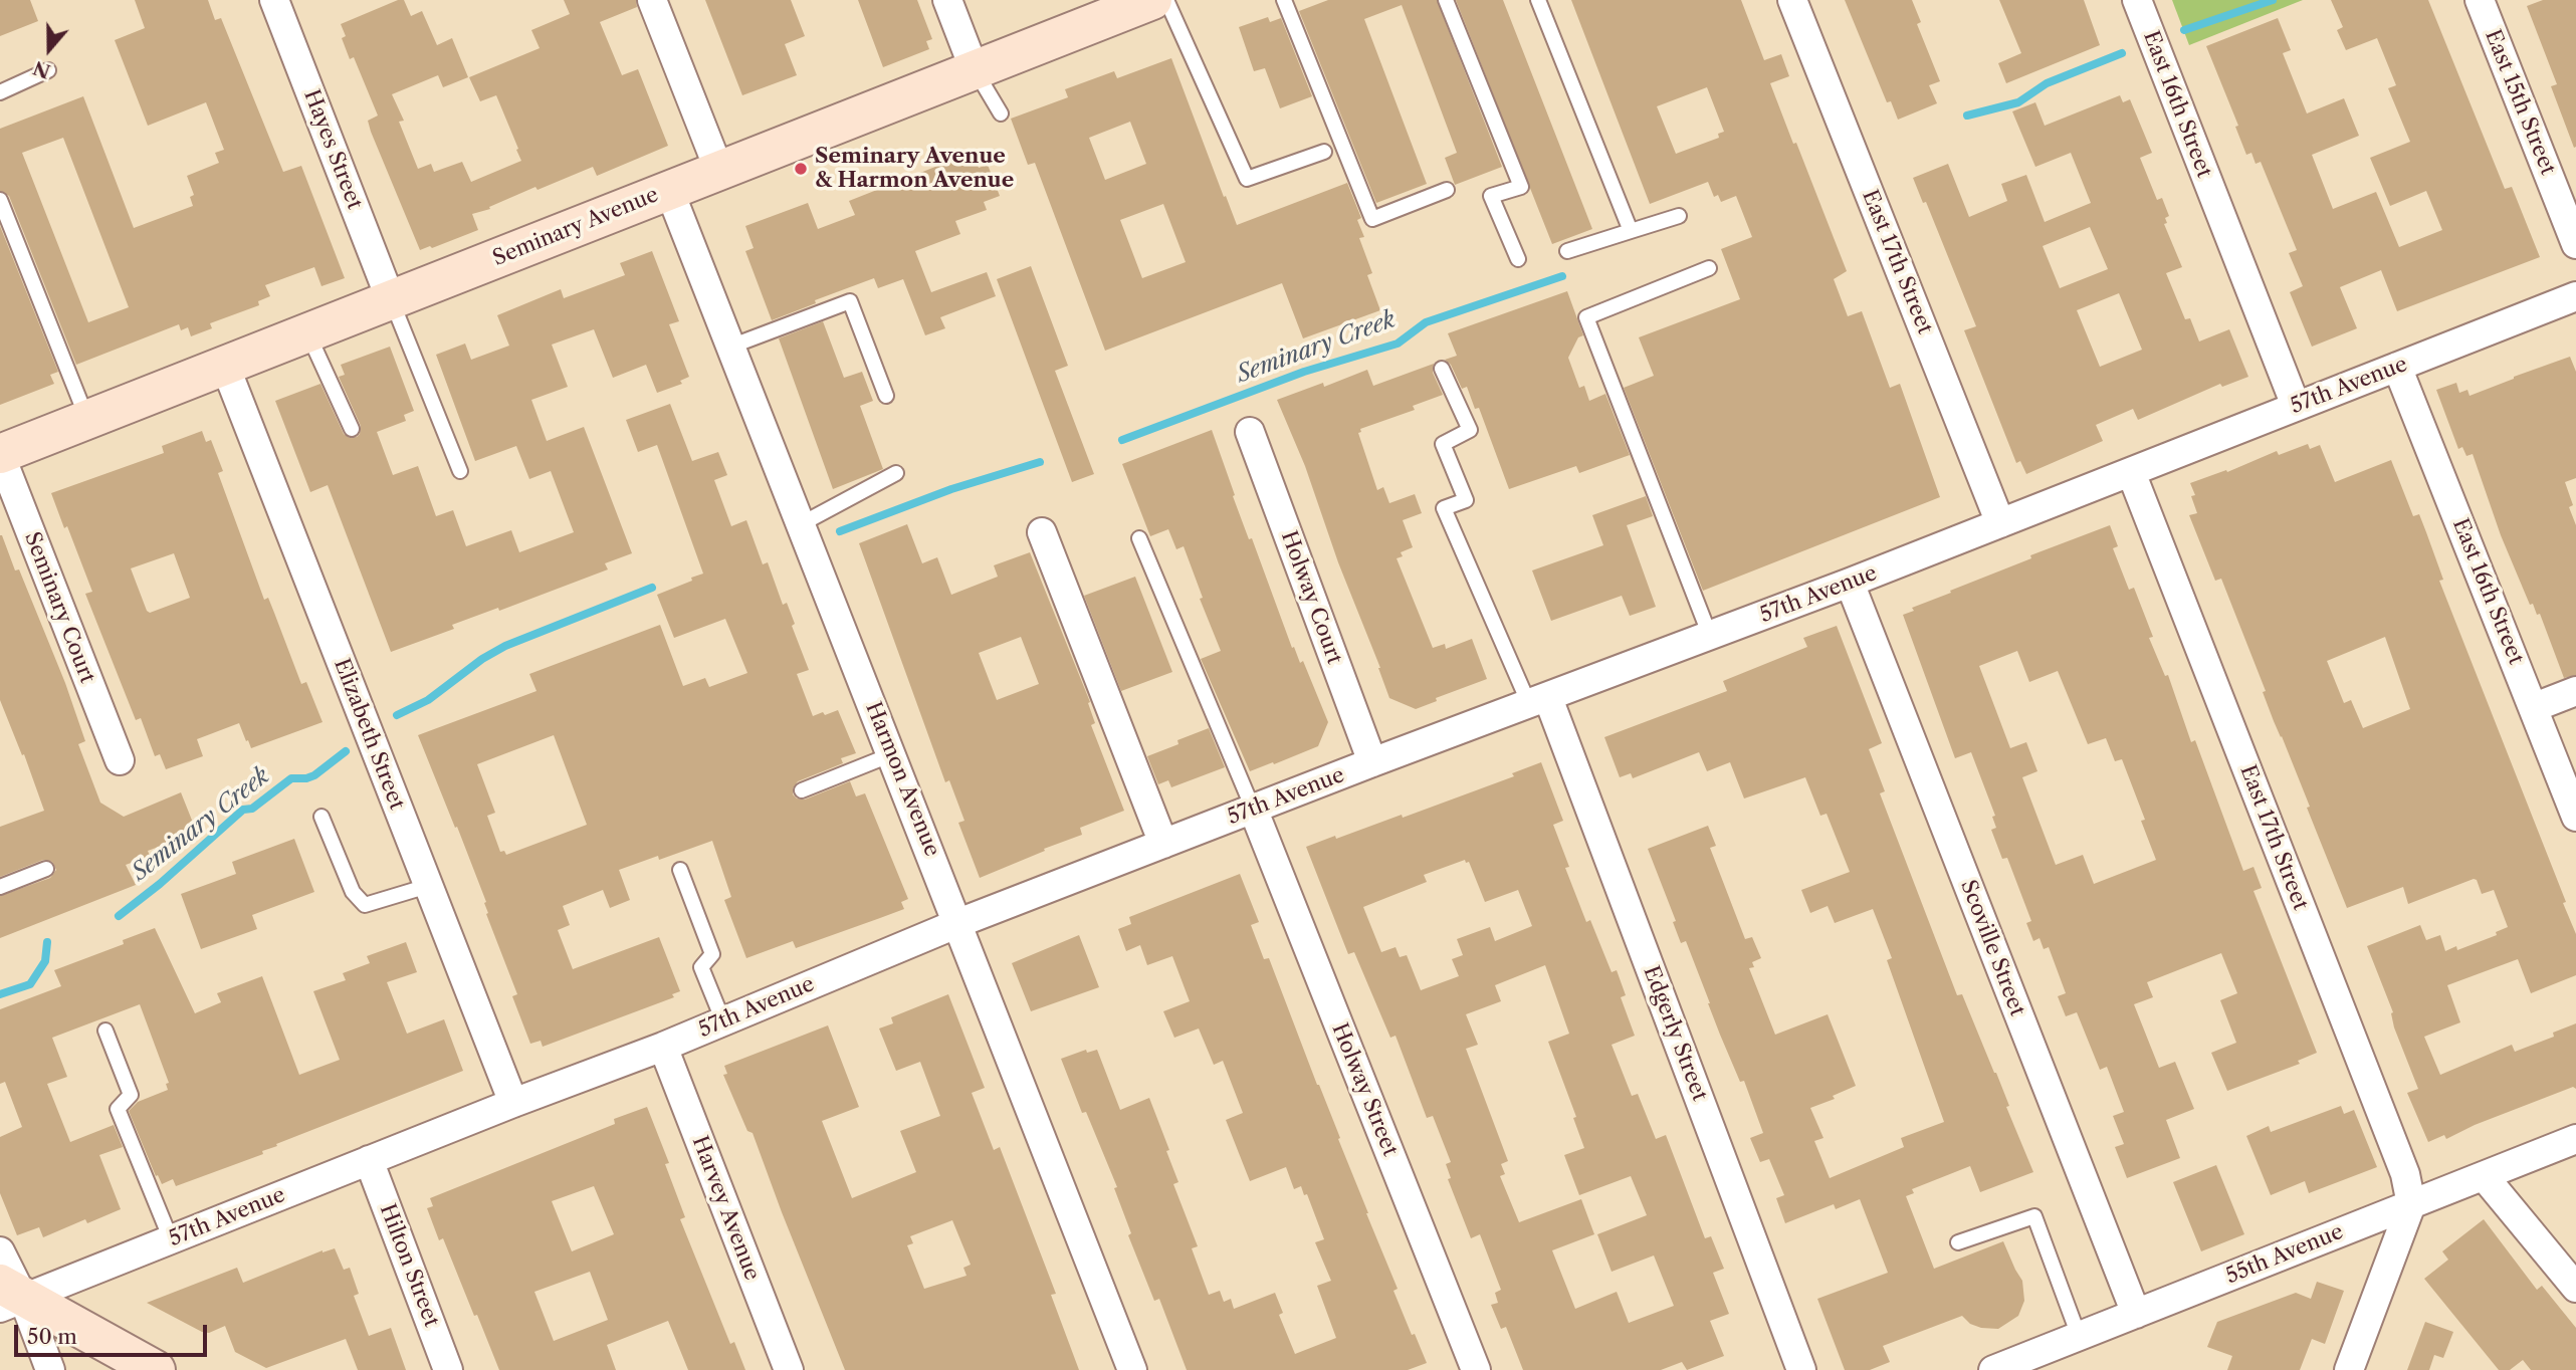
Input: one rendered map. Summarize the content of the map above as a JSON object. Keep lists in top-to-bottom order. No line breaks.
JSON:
{"streets":{"street":["East 15th Street","East 16th Street","Hayes Street","Seminary Avenue","East 17th Street","57th Avenue","Holway Court","Seminary Court","Elizabeth Street","Harmon Avenue","Scoville Street","Edgerly Street","Holway Street","Harvey Avenue","55th Avenue","Hilton Street"]},"crossings":[["East 16th Street","57th Avenue"],["Hayes Street","Seminary Avenue"],["Seminary Avenue","Seminary Court"],["Seminary Avenue","Elizabeth Street"],["Seminary Avenue","Harmon Avenue"],["East 17th Street","57th Avenue"],["East 17th Street","55th Avenue"],["57th Avenue","Holway Court"],["57th Avenue","Elizabeth Street"],["57th Avenue","Harmon Avenue"],["57th Avenue","Scoville Street"],["57th Avenue","Edgerly Street"],["57th Avenue","Holway Street"],["57th Avenue","Harvey Avenue"],["57th Avenue","Hilton Street"],["Scoville Street","55th Avenue"]],"water":["Seminary Creek"],"places":["Seminary Avenue & Harmon Avenue"],"scale_bar":"50 m","north":"bottom"}
